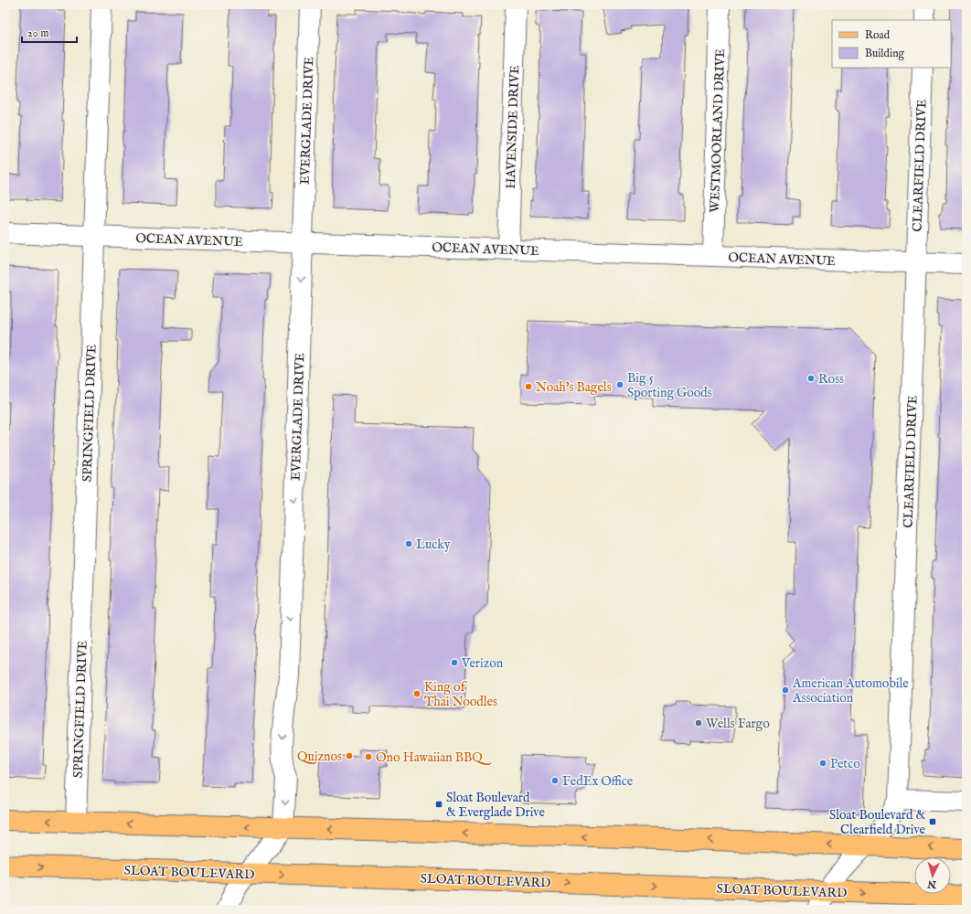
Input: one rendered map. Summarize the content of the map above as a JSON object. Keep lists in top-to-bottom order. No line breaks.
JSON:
{"streets":{"main road":["SLOAT BOULEVARD"],"street":["EVERGLADE DRIVE","HAVENSIDE DRIVE","WESTMOORLAND DRIVE","CLEARFIELD DRIVE","OCEAN AVENUE","SPRINGFIELD DRIVE"]},"crossings":[["EVERGLADE DRIVE","OCEAN AVENUE"],["HAVENSIDE DRIVE","OCEAN AVENUE"],["WESTMOORLAND DRIVE","OCEAN AVENUE"],["CLEARFIELD DRIVE","OCEAN AVENUE"],["CLEARFIELD DRIVE","SLOAT BOULEVARD"],["OCEAN AVENUE","SPRINGFIELD DRIVE"]],"one_way":["EVERGLADE DRIVE"],"places":{"other":["Ross","Big 5 Sporting Goods","Noah's Bagels","Lucky","Verizon","American Automobile Association","King of Thai Noodles","Wells Fargo","Quiznos","Ono Hawaiian BBQ","Petco","FedEx Office"],"transit":["Sloat Boulevard & Everglade Drive","Sloat Boulevard & Clearfield Drive"]},"legend":["Road","Building"],"scale_bar":"20 m","north":"bottom"}
